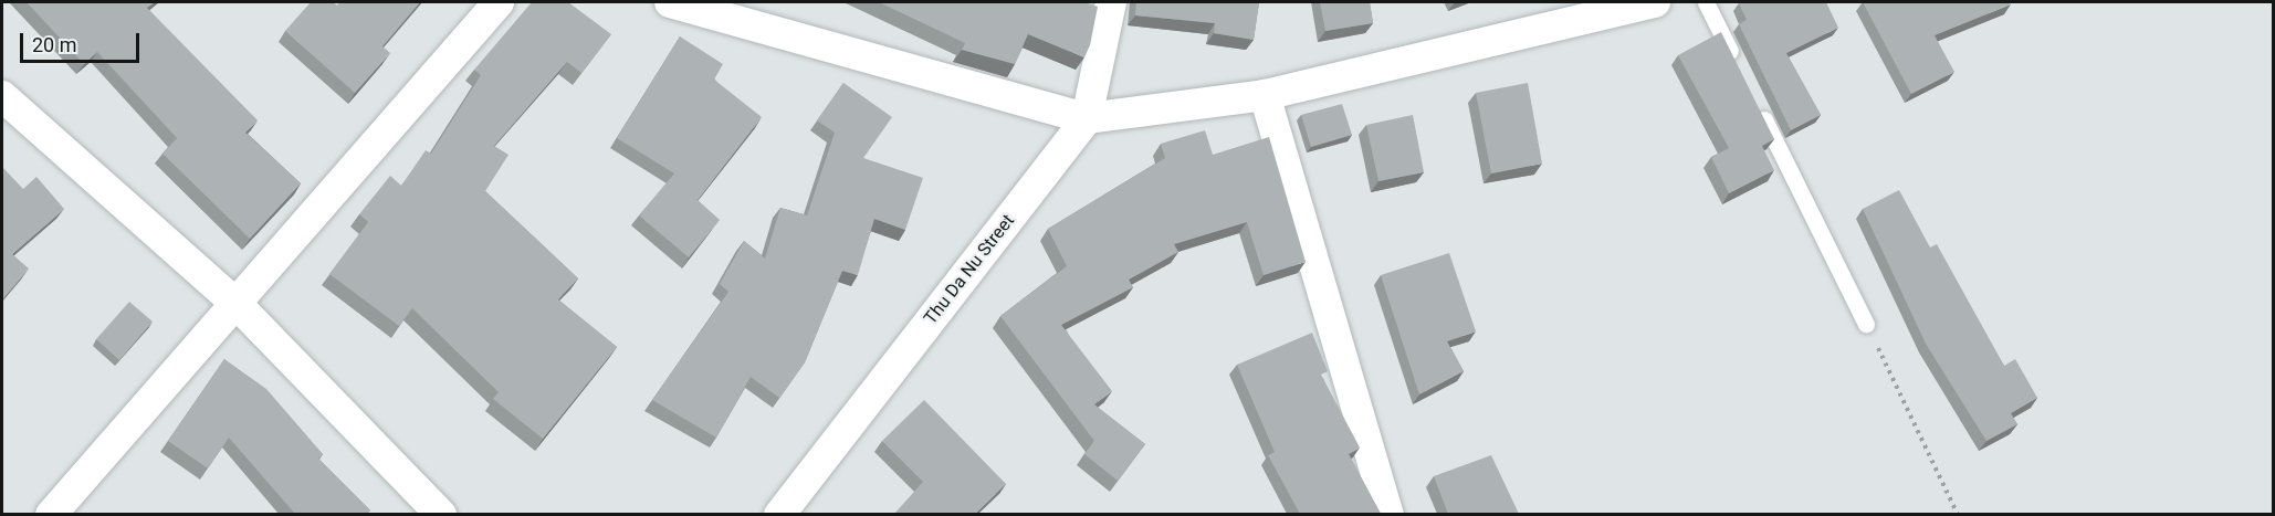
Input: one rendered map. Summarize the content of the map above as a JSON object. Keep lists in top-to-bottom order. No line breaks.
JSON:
{"streets":{"street":["Thu Da Nu Street"]},"scale_bar":"20 m"}
